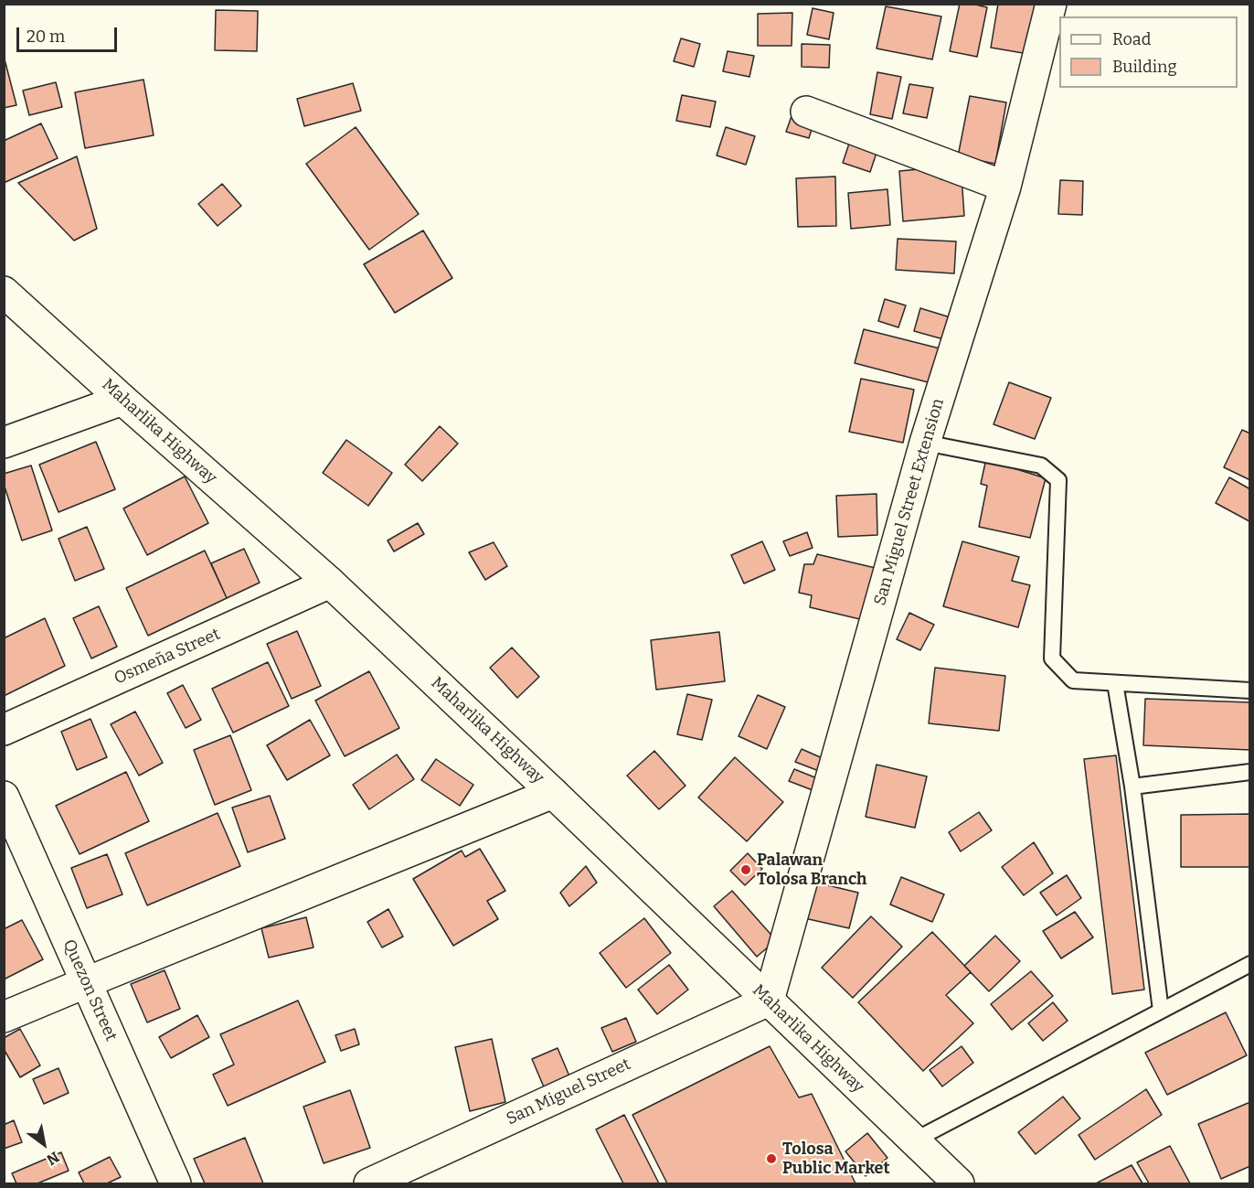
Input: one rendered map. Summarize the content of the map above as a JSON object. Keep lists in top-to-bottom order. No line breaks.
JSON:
{"streets":{"main road":["Maharlika Highway","San Miguel Street Extension","Osmeña Street","Quezon Street","San Miguel Street"]},"crossings":[["Maharlika Highway","San Miguel Street Extension"],["Maharlika Highway","Osmeña Street"],["Maharlika Highway","San Miguel Street"],["San Miguel Street Extension","San Miguel Street"]],"places":["Palawan Tolosa Branch","Tolosa Public Market"],"legend":["Road","Building"],"scale_bar":"20 m","north":"bottom right"}
